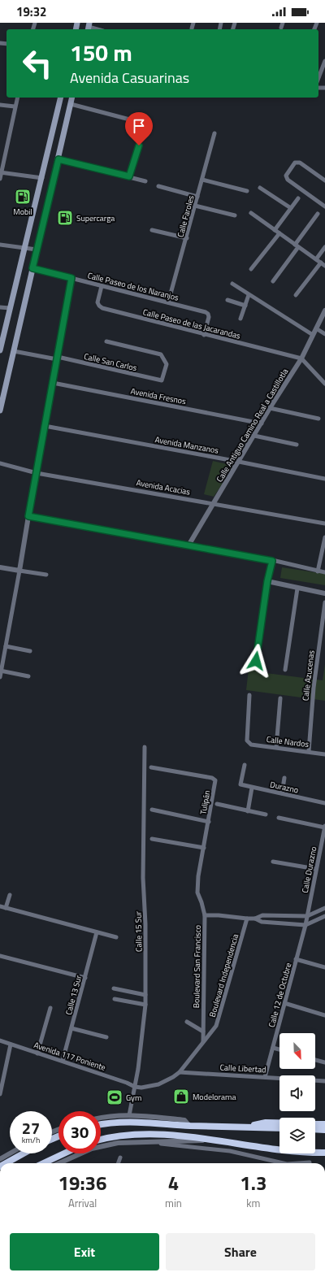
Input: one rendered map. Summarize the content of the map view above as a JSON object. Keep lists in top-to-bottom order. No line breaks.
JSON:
{"streets":{"street":["Calle Faroles","Calle Paseo de los Naranjos","Calle Paseo de las Jacarandas","Calle San Carlos","Avenida Fresnos","Calle Antiguo Camino Real a Castillotla","Avenida Manzanos","Avenida Acacias","Calle Azucenas","Calle Nardos","Durazno","Tulipán","Calle Durazno","Calle 15 Sur","Boulevard San Francisco","Boulevard Independencia","Calle 13 Sur","Calle 12 de Octubre","Avenida 117 Poniente","Calle Libertad"]},"crossings":[["Calle Faroles","Calle Paseo de los Naranjos"],["Calle Paseo de los Naranjos","Calle Paseo de las Jacarandas"],["Calle Paseo de las Jacarandas","Calle Antiguo Camino Real a Castillotla"],["Avenida Fresnos","Calle Antiguo Camino Real a Castillotla"],["Calle Antiguo Camino Real a Castillotla","Avenida Manzanos"],["Calle Antiguo Camino Real a Castillotla","Avenida Acacias"],["Calle Azucenas","Calle Nardos"],["Tulipán","Boulevard San Francisco"],["Calle Durazno","Calle 12 de Octubre"],["Calle 15 Sur","Boulevard Independencia"],["Calle 15 Sur","Avenida 117 Poniente"],["Boulevard San Francisco","Boulevard Independencia"],["Boulevard Independencia","Avenida 117 Poniente"],["Boulevard Independencia","Calle Libertad"],["Calle 13 Sur","Avenida 117 Poniente"],["Calle 12 de Octubre","Calle Libertad"]],"places":{"fuel station":["Mobil","Supercarga"],"shop":["Modelorama"],"sports":["Gym"]},"north":"bottom right","page":{"status":"19:32","turn":["150 m","Avenida Casuarinas"],"speed":"27 km/h","limit":"30","eta":["19:36","Arrival","4","min","1.3","km"],"buttons":["Exit","Share"]}}
